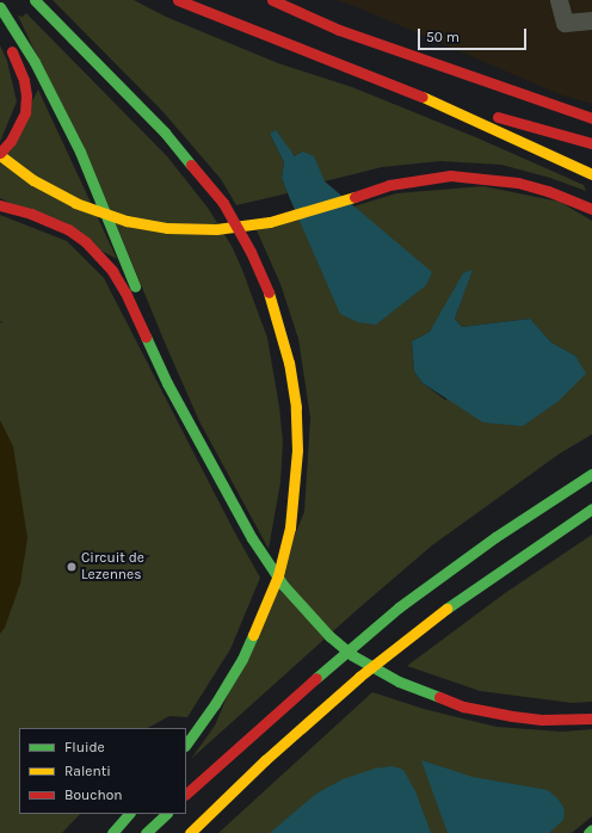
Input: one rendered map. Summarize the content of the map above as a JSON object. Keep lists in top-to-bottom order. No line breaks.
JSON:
{"places":["Circuit de Lezennes"],"legend":["Fluide","Ralenti","Bouchon"],"scale_bar":"50 m"}
